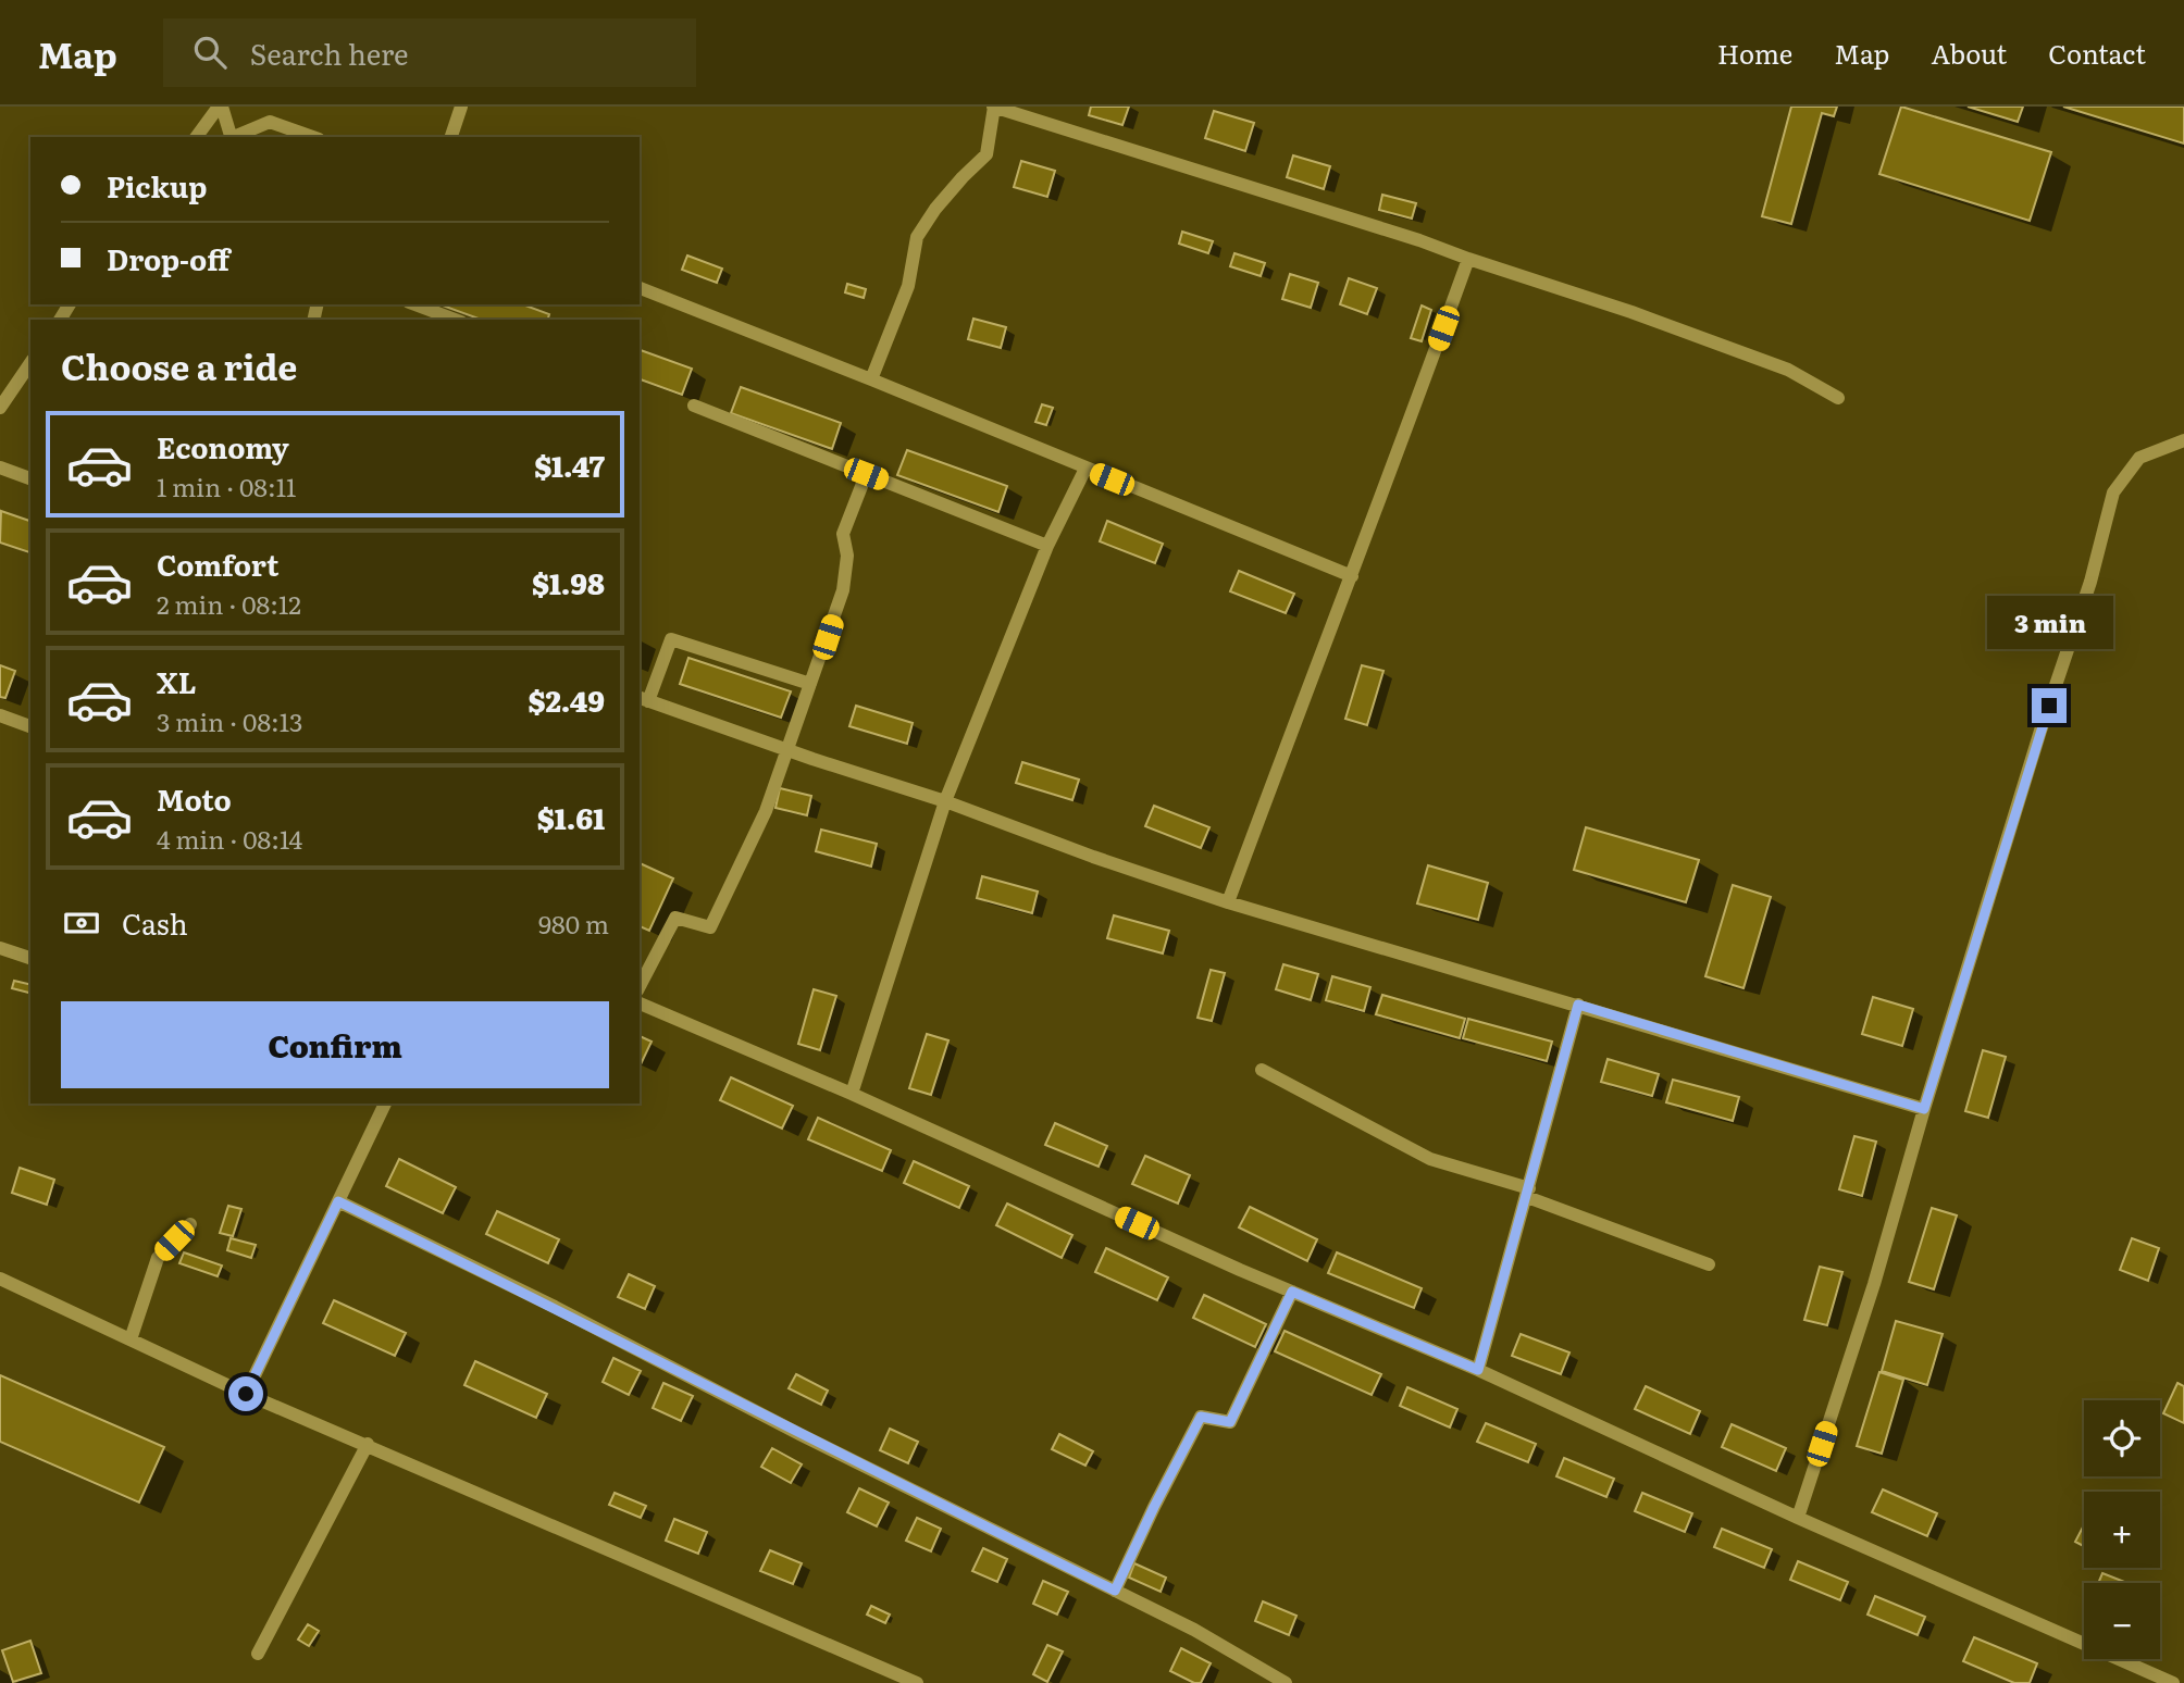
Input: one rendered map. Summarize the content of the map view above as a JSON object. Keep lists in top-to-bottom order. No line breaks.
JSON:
{"page":{"header":"Map","search":"Search here","nav":["Home","Map","About","Contact"],"banner":["Pickup","Drop-off"],"heading":"Choose a ride","list":[{"name":"Economy","note":"1 min · 08:11","value":"$1.47"},{"name":"Comfort","note":"2 min · 08:12","value":"$1.98"},{"name":"XL","note":"3 min · 08:13","value":"$2.49"},{"name":"Moto","note":"4 min · 08:14","value":"$1.61"}],"bubble":"3 min","pay":["Cash","980 m"],"buttons":"Confirm","map_buttons":["+","−"]}}
